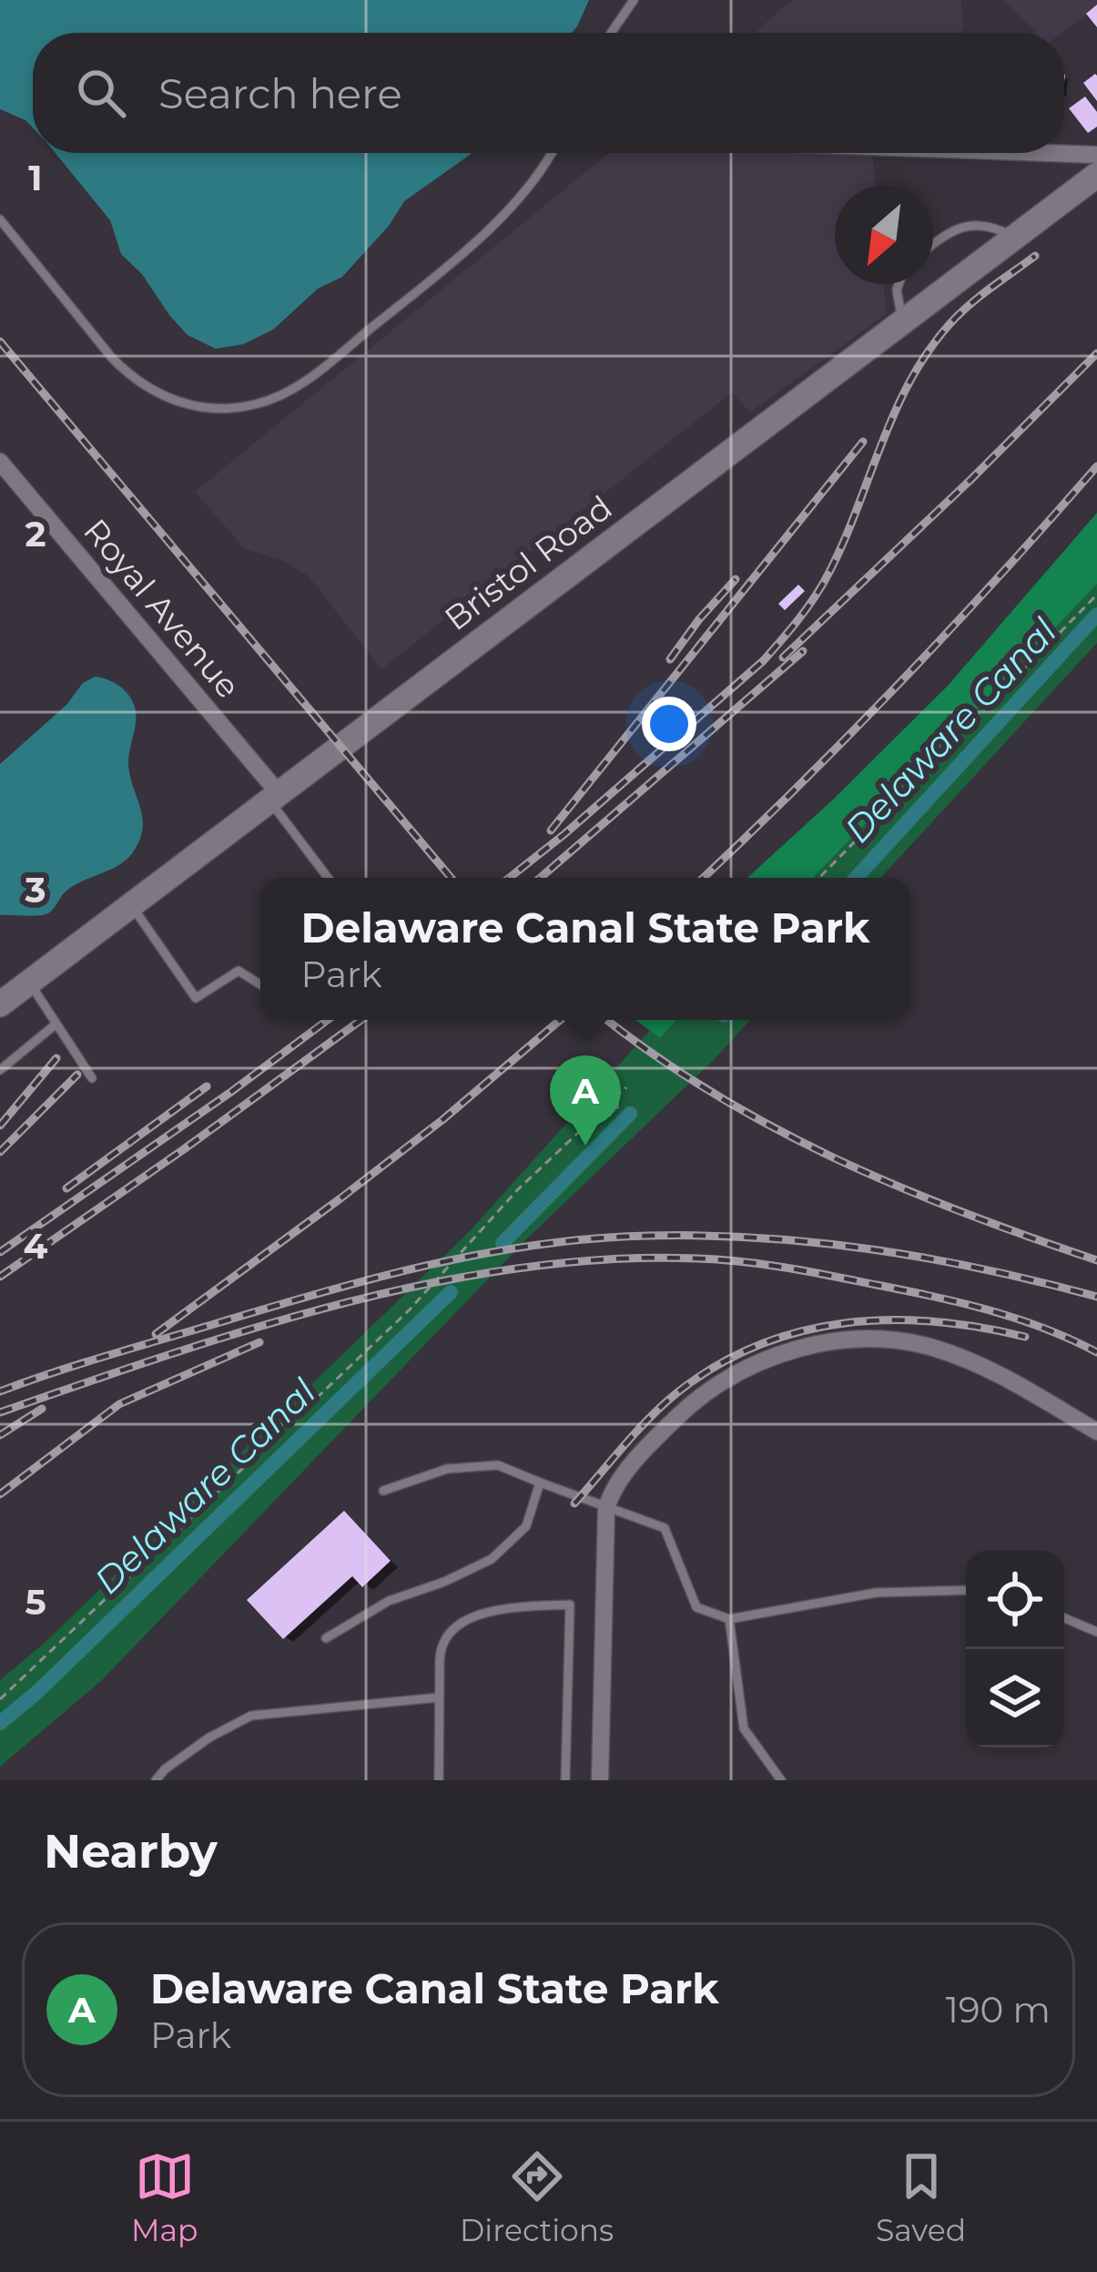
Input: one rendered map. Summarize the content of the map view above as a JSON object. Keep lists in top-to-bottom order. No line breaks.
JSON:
{"streets":{"main road":["Bristol Road"],"street":["Royal Avenue"]},"crossings":[["Bristol Road","Royal Avenue"]],"water":["Delaware Canal"],"north":"bottom left","page":{"search":"Search here","popup":["Delaware Canal State Park","Park"],"pins":"A","heading":"Nearby","list":[{"mark":"A","name":"Delaware Canal State Park","note":"Park","value":"190 m"}],"nav":["Map","Directions","Saved"]},"grid":{"rows":["1","2","3","4","5"]}}
